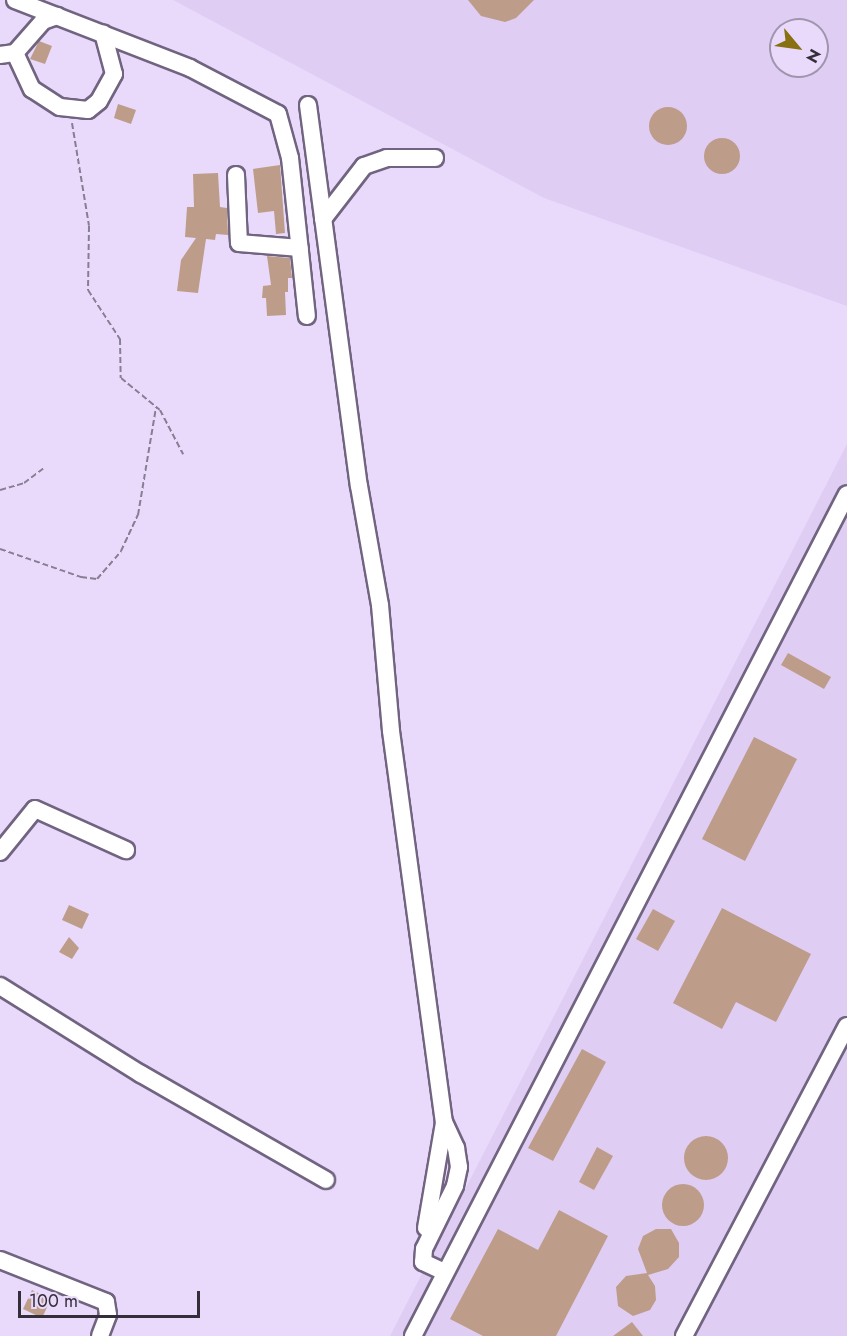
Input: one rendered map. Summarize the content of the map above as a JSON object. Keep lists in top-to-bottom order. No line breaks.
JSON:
{"scale_bar":"100 m","north":"bottom right"}
